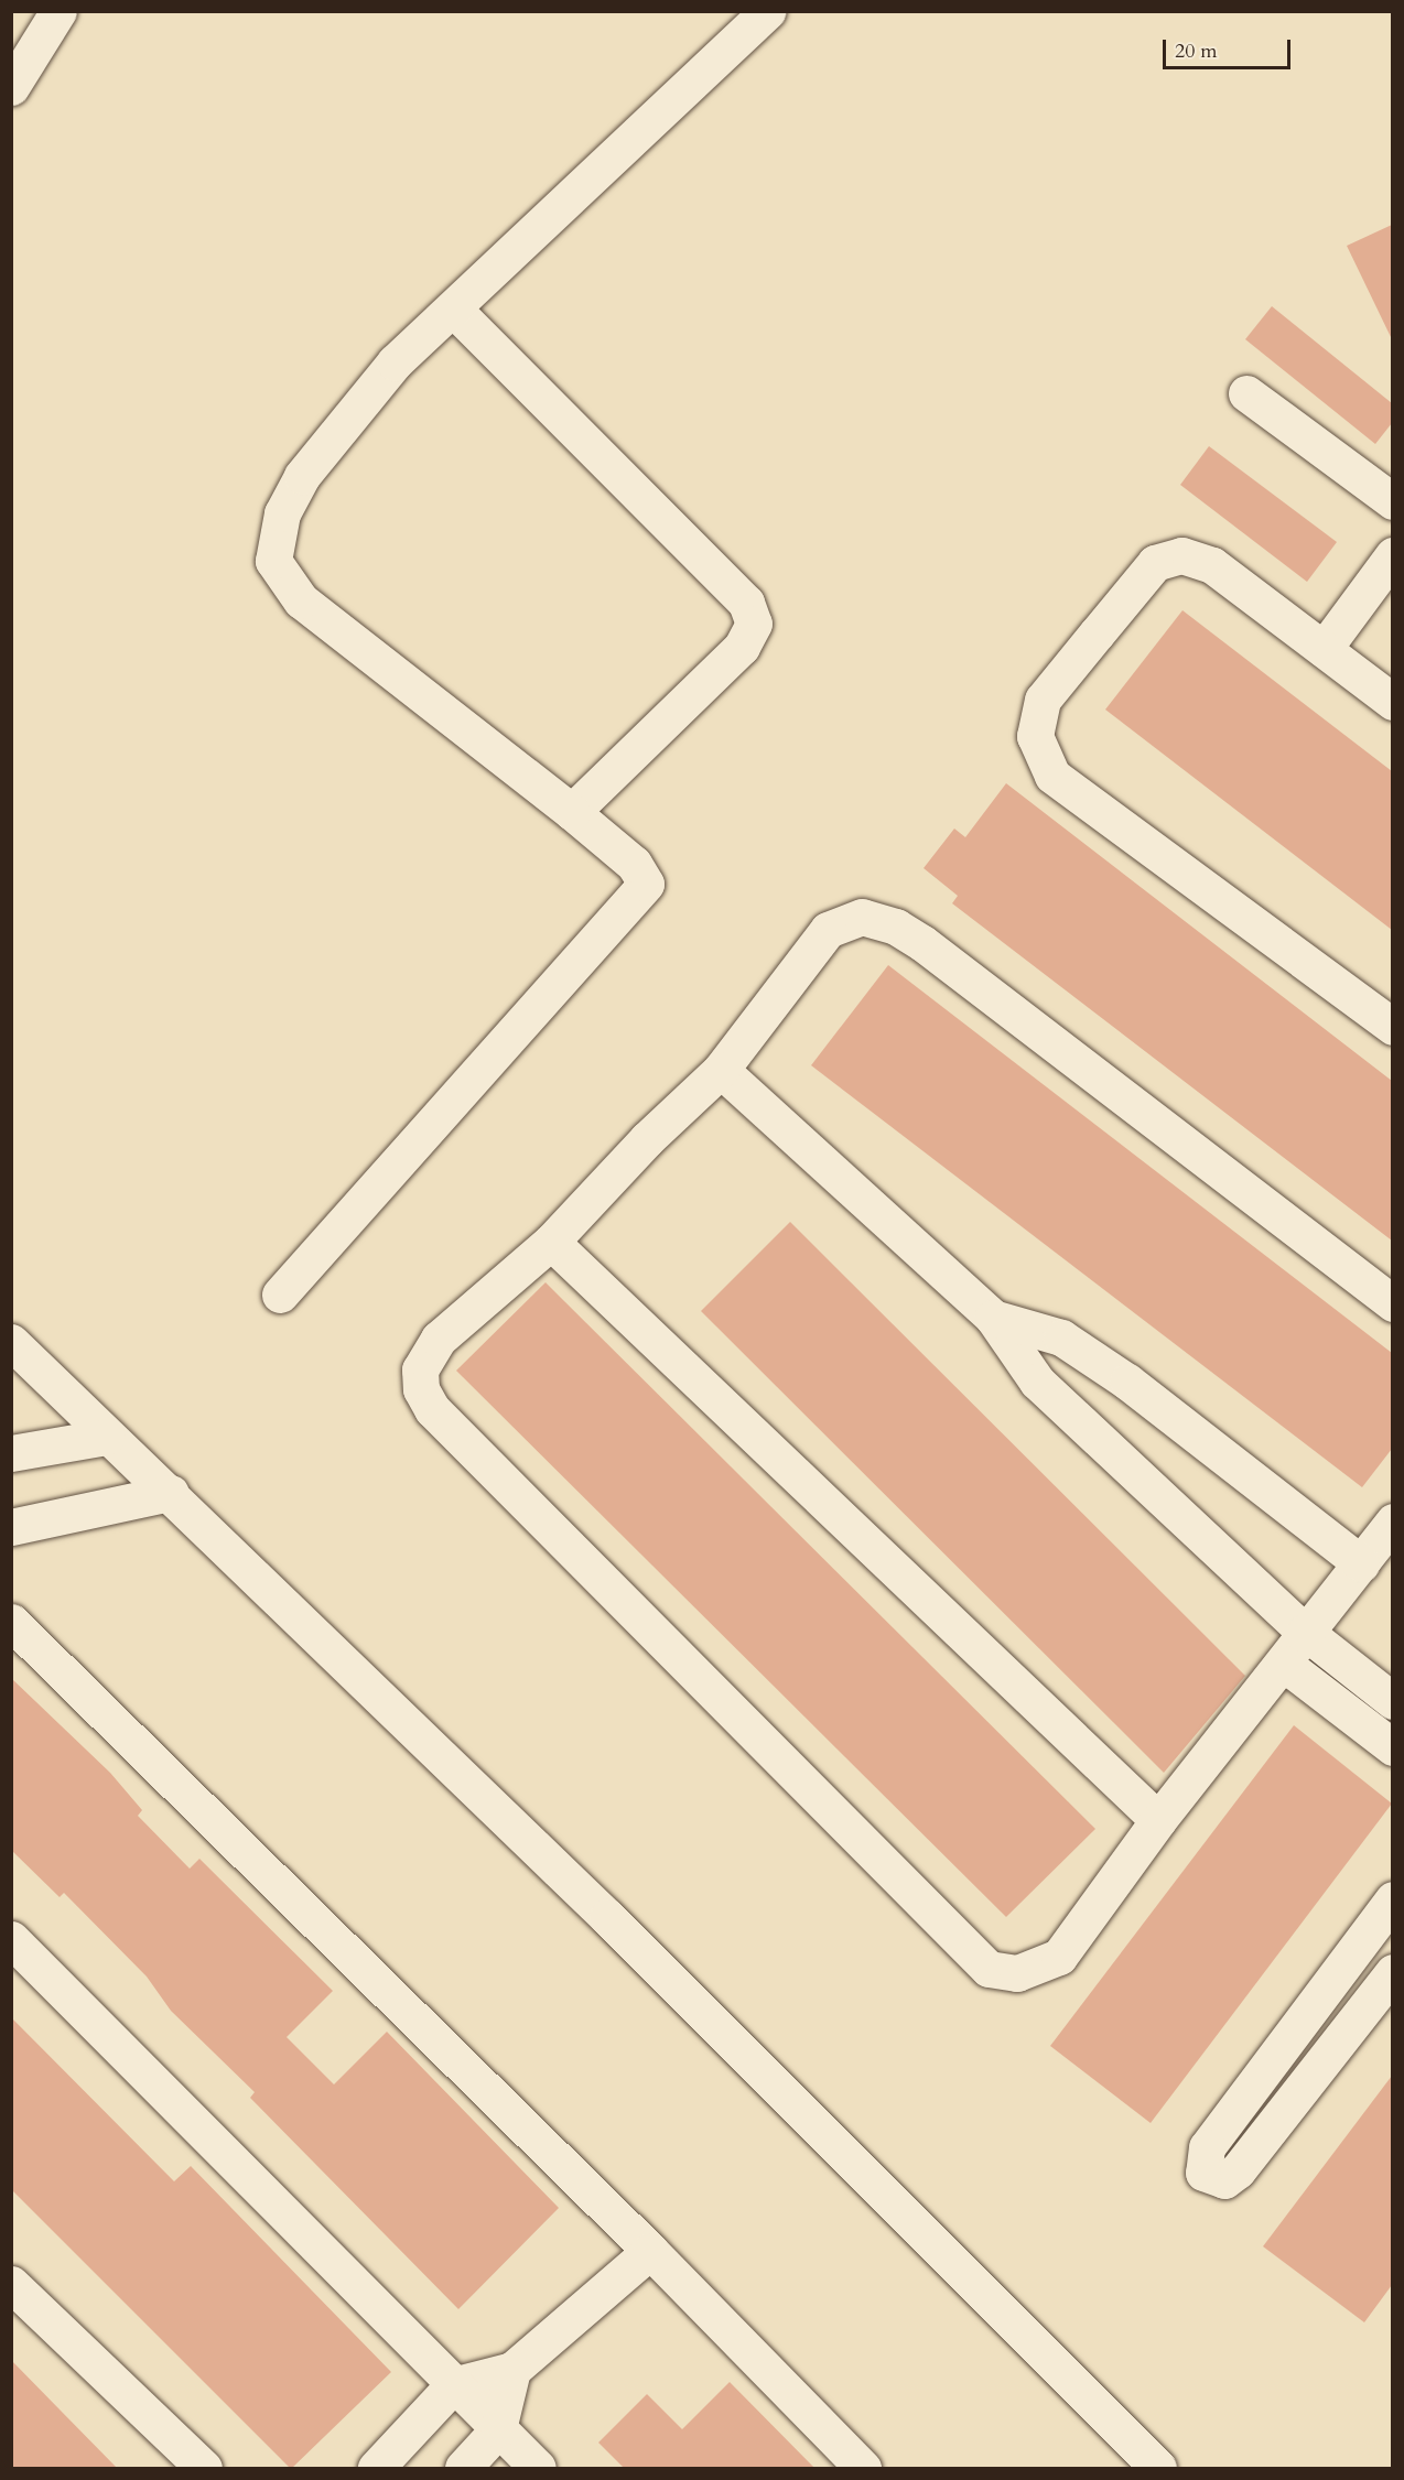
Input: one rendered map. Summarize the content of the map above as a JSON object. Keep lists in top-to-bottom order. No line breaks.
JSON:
{"scale_bar":"20 m"}
